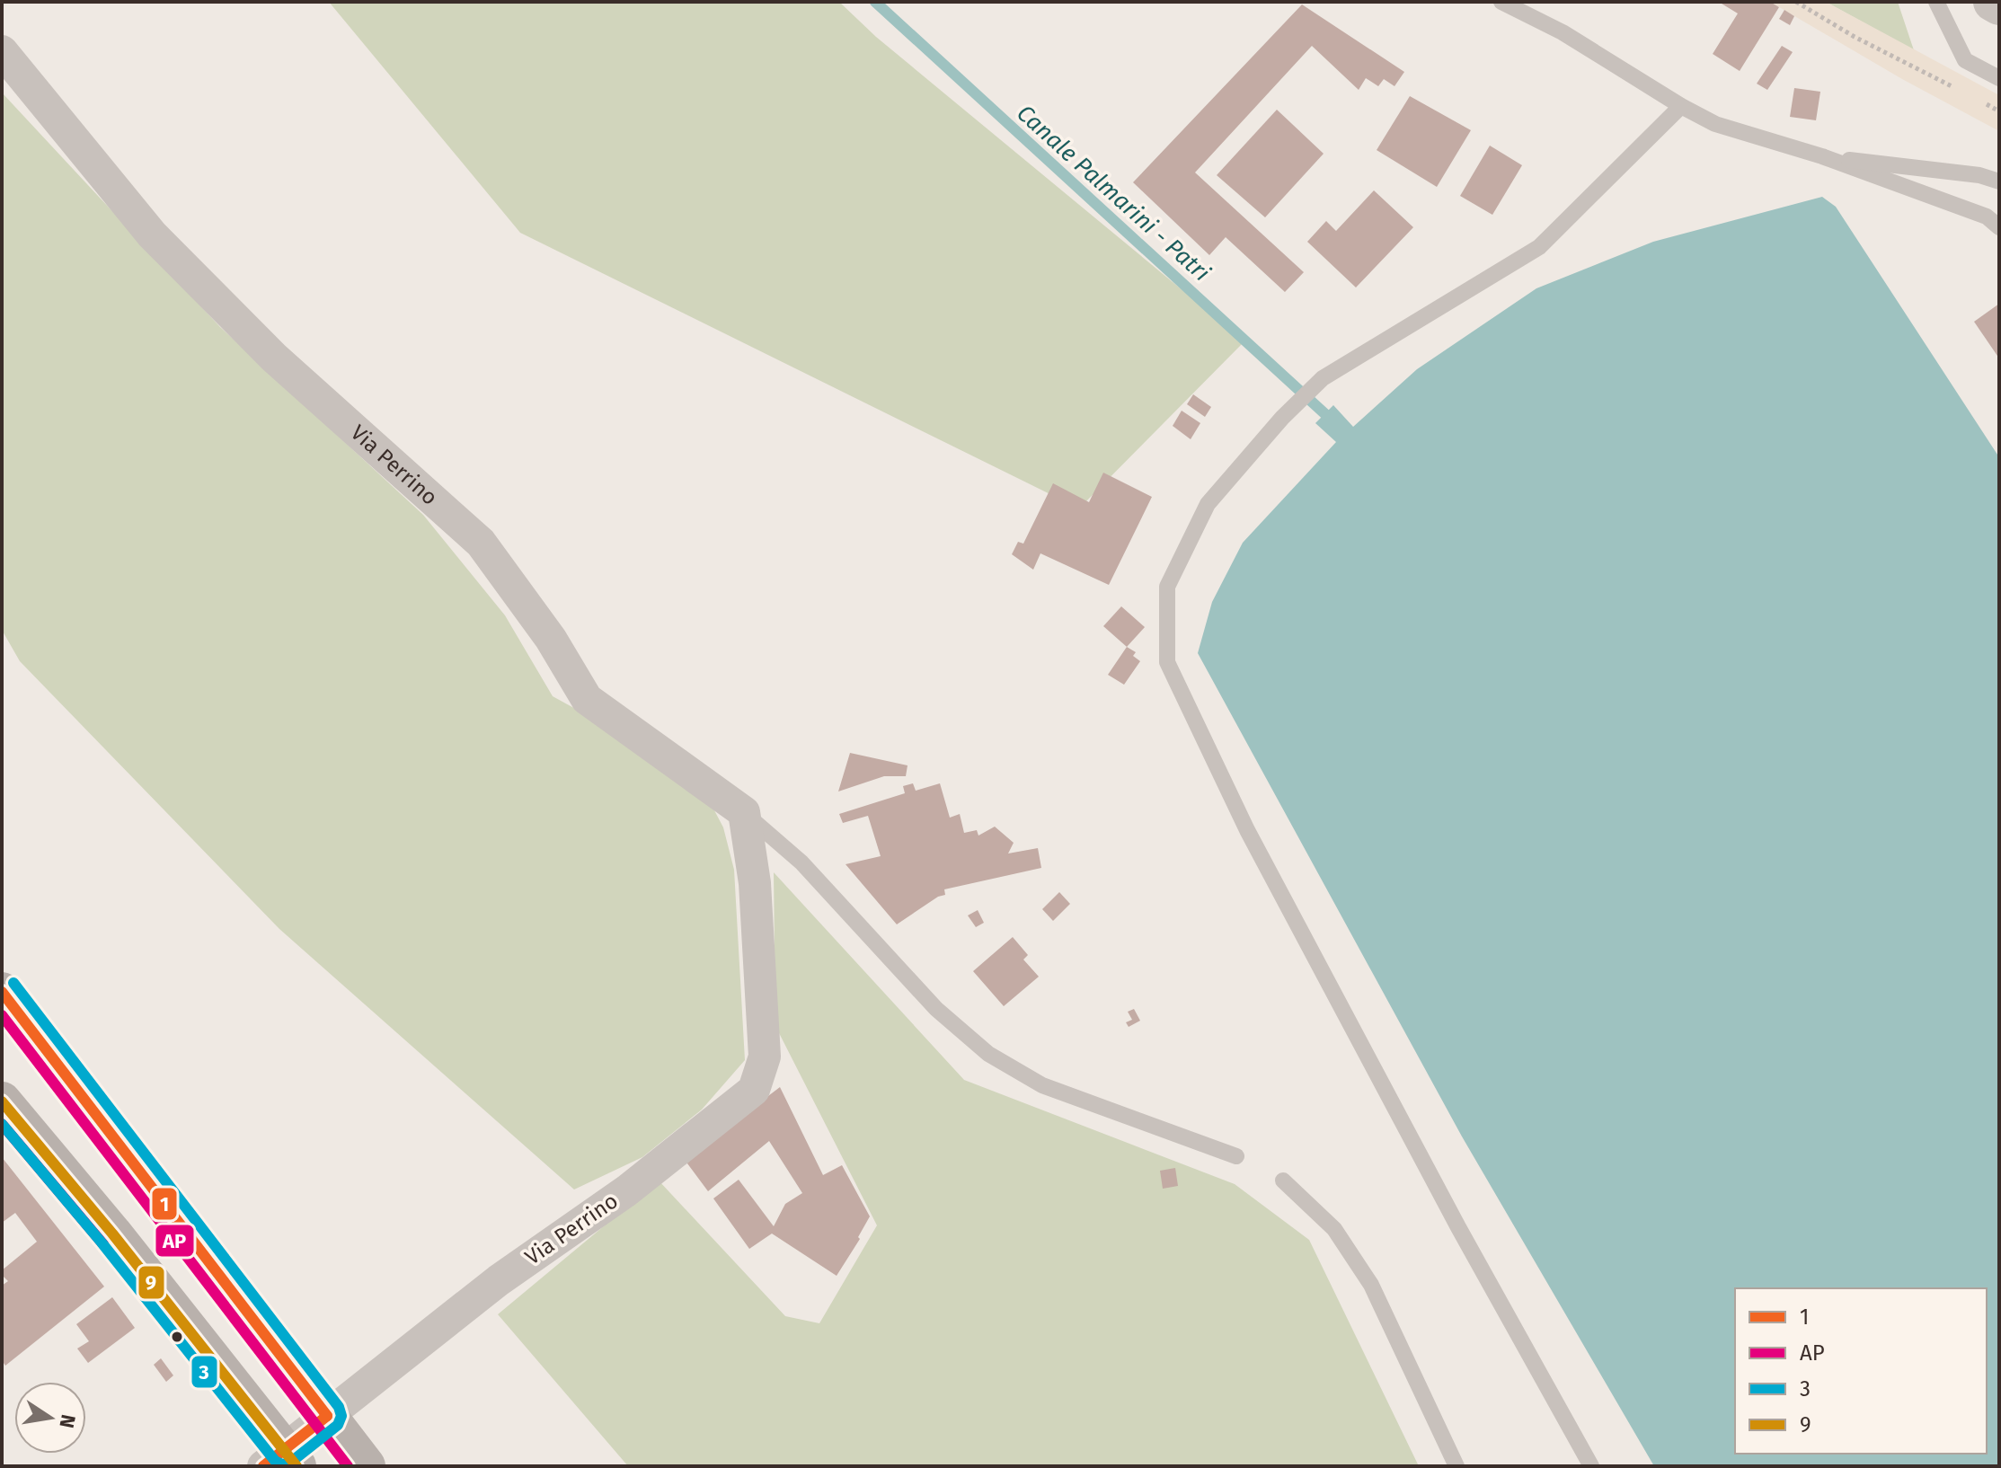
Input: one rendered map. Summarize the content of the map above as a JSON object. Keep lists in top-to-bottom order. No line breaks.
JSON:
{"streets":{"street":["Via Perrino"]},"water":["Canale Palmarini - Patri"],"lines":["transit line 3","transit line 1","transit line AP","transit line 9"],"legend":["1","AP","3","9"],"north":"right"}
